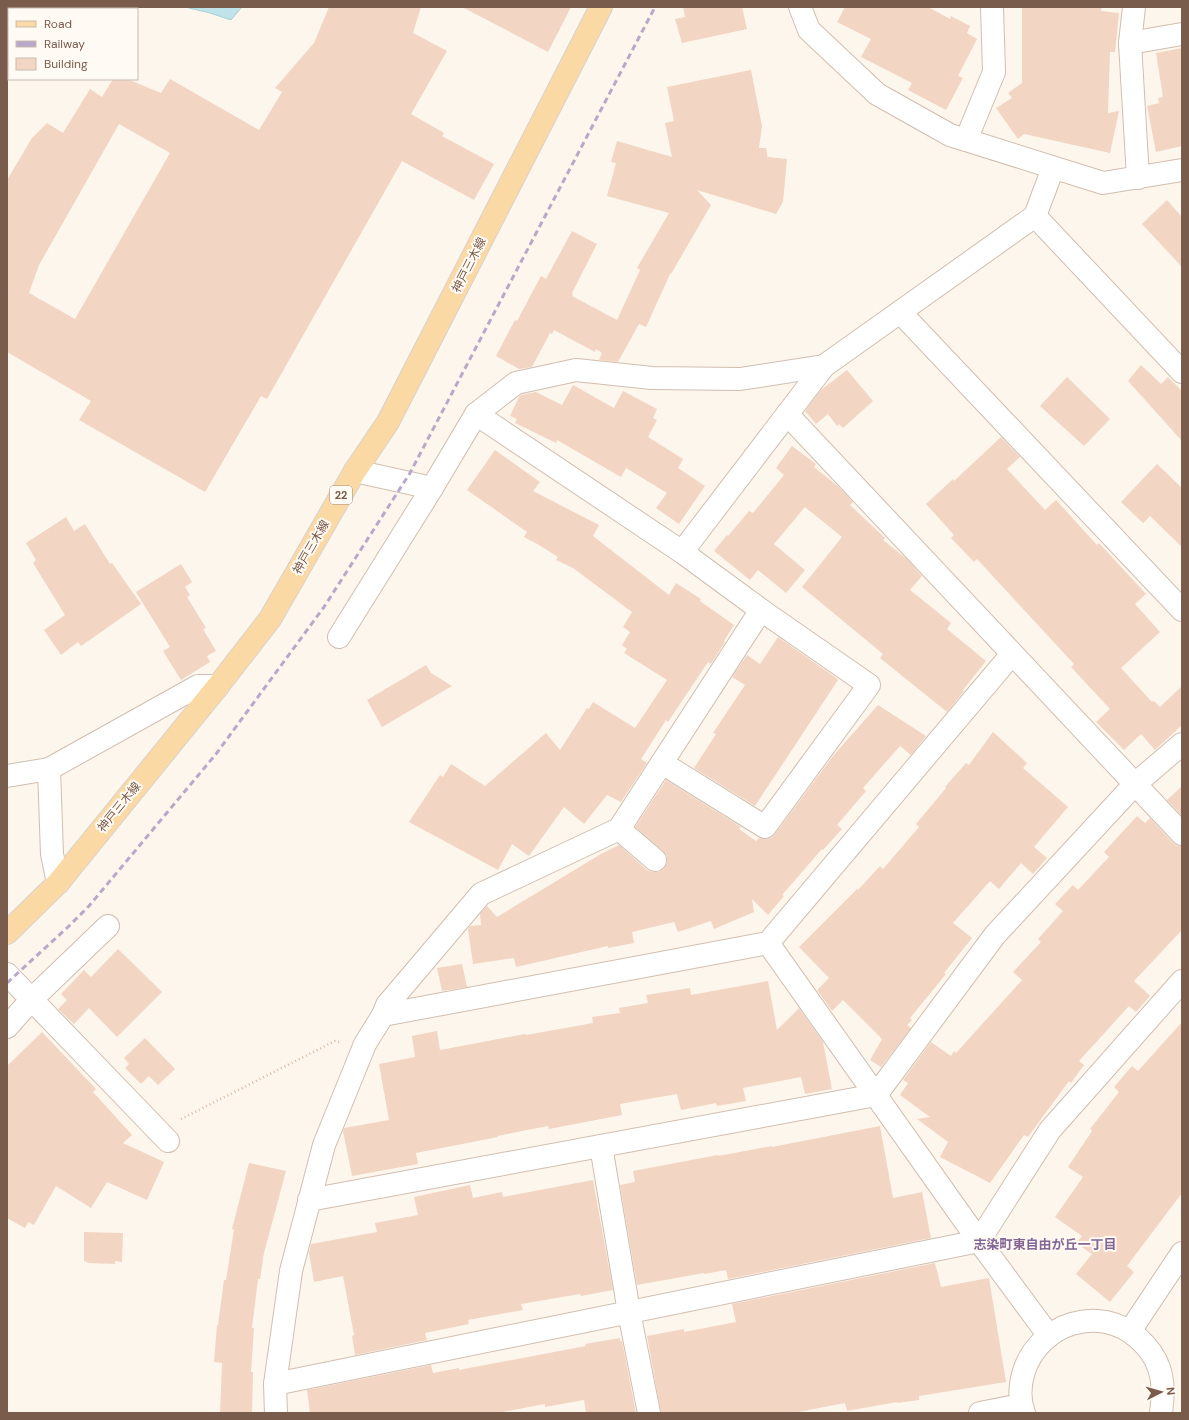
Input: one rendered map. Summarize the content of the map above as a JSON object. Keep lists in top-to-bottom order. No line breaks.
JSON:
{"streets":{"main road":["神戸三木線","22"]},"districts":["志染町東自由が丘一丁目"],"legend":["Road","Railway","Building"],"north":"right"}
